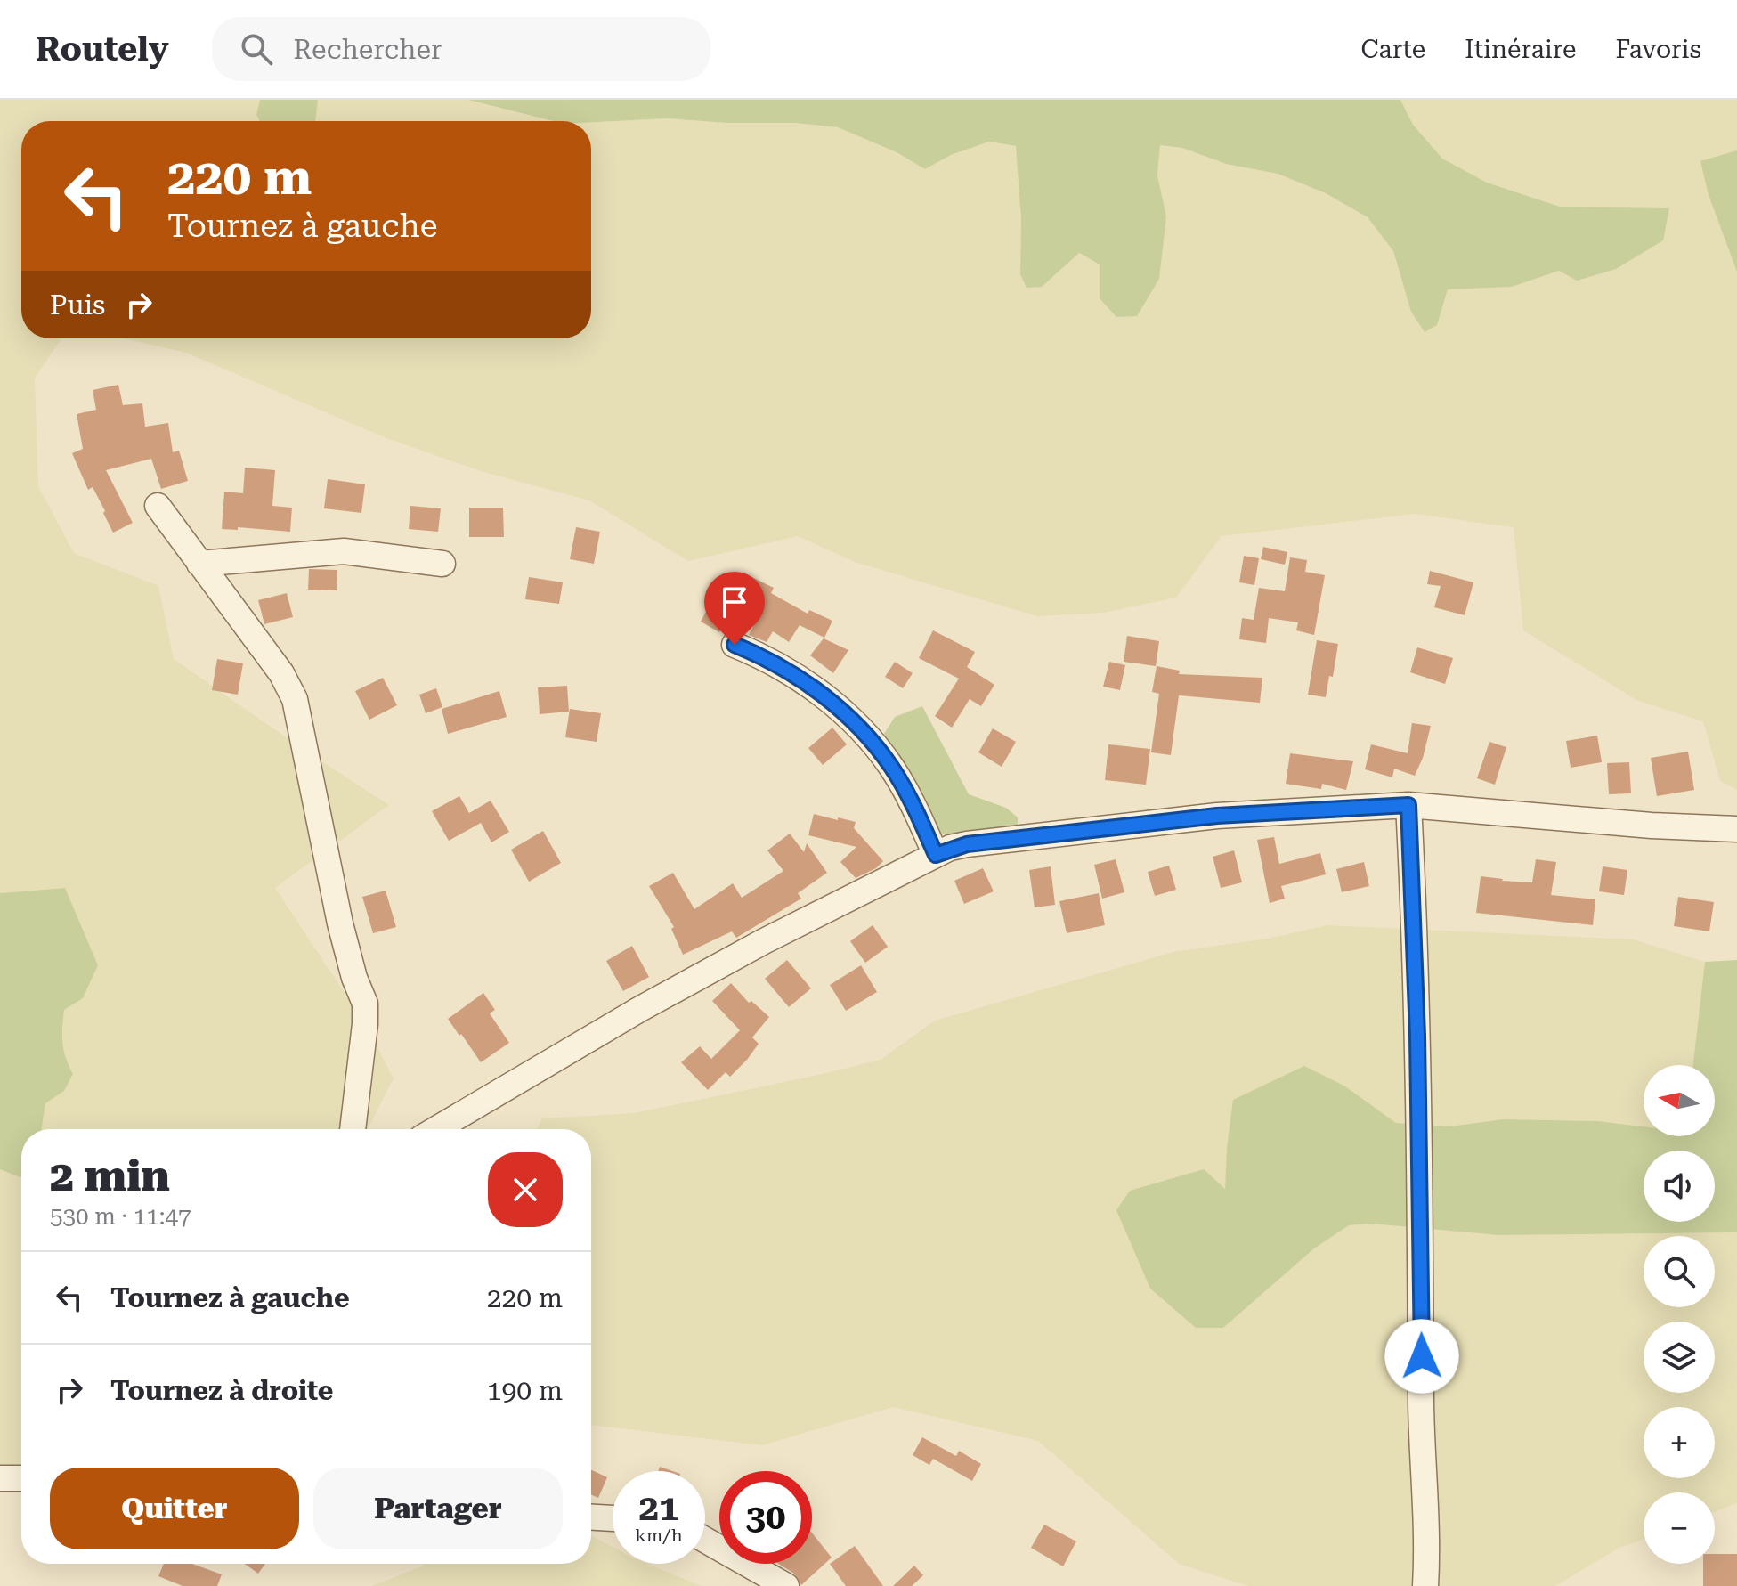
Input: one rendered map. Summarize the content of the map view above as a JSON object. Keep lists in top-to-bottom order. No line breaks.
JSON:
{"north":"left","page":{"header":"Routely","search":"Rechercher","nav":["Carte","Itinéraire","Favoris"],"turn":["220 m","Tournez à gauche"],"then":"Puis","map_buttons":["+","−"],"heading":["2 min","530 m · 11:47"],"list":[{"name":"Tournez à gauche","value":"220 m"},{"name":"Tournez à droite","value":"190 m"}],"buttons":["Quitter","Partager"],"speed":"21 km/h","limit":"30"}}
